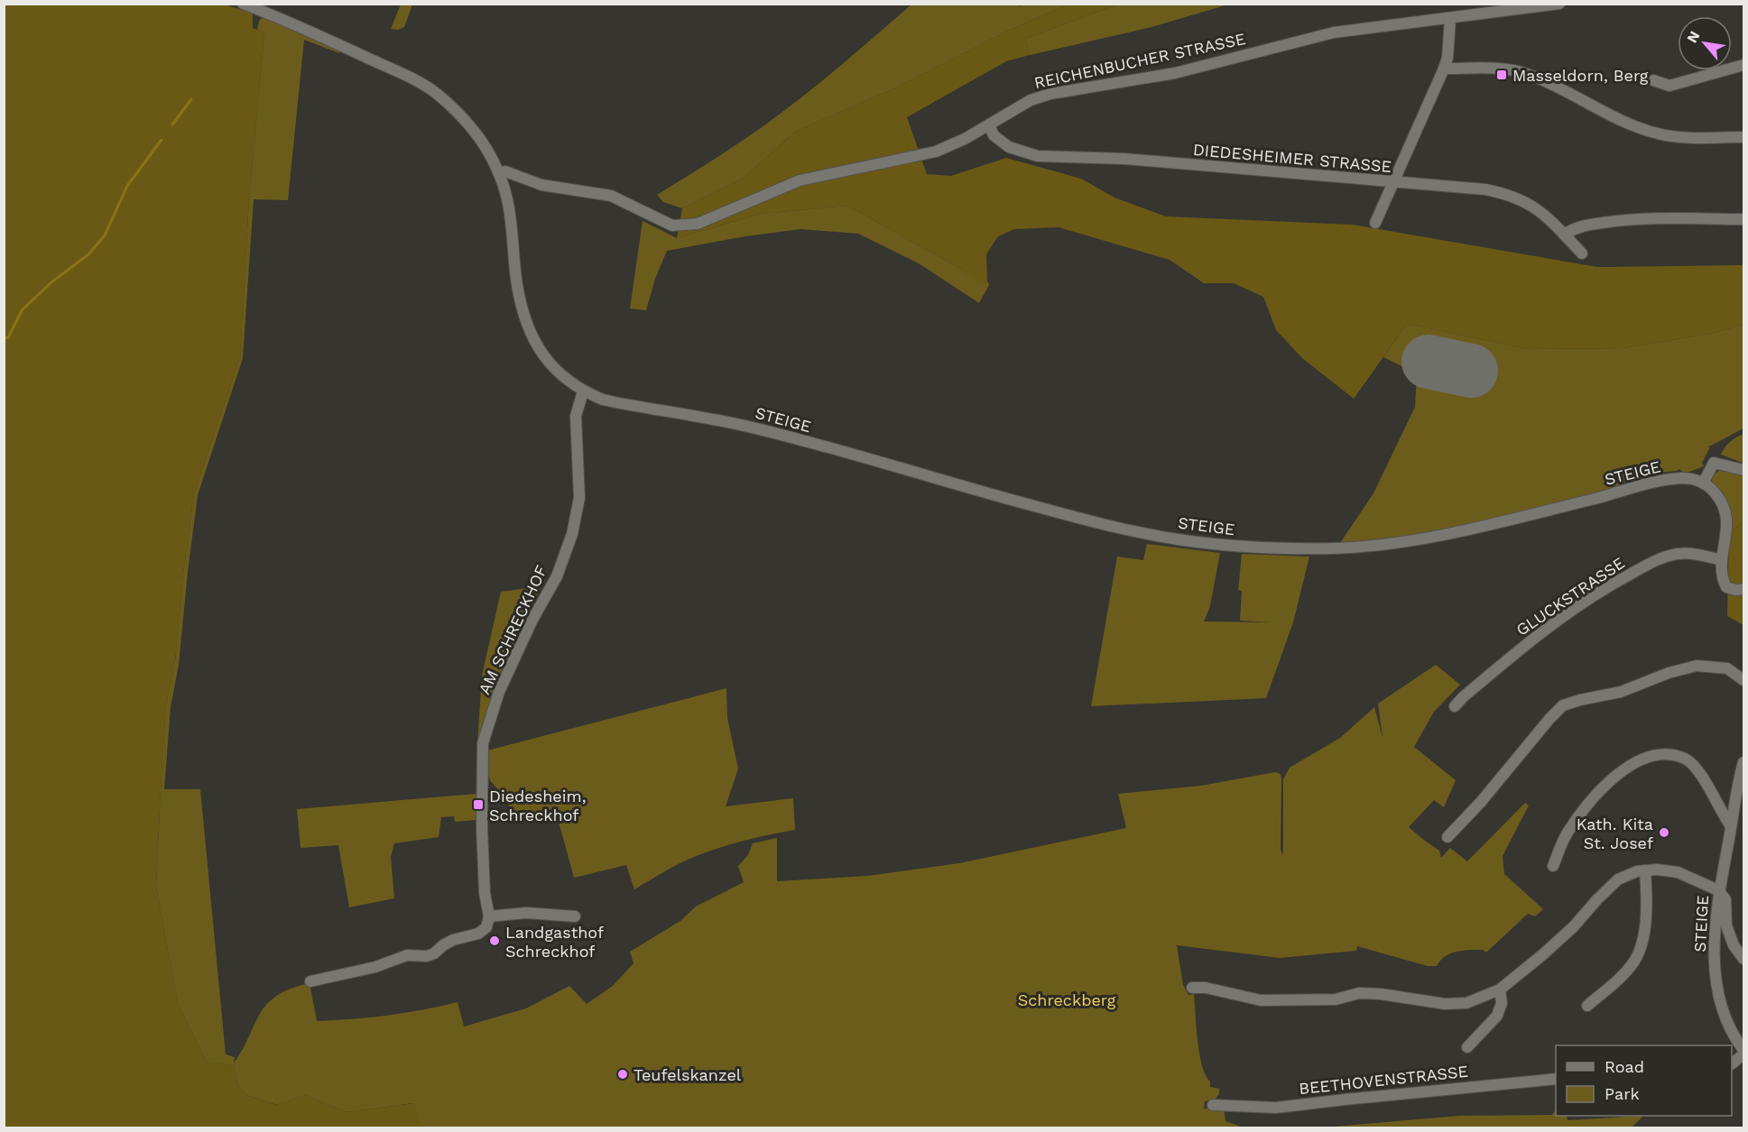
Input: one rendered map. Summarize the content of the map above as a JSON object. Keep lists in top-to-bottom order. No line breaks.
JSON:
{"streets":{"street":["REICHENBUCHER STRASSE","DIEDESHEIMER STRASSE","STEIGE","GLUCKSTRASSE","AM SCHRECKHOF","BEETHOVENSTRASSE"]},"crossings":[["REICHENBUCHER STRASSE","DIEDESHEIMER STRASSE"],["REICHENBUCHER STRASSE","STEIGE"],["STEIGE","AM SCHRECKHOF"]],"parks":["Schreckberg"],"places":{"transit":["Masseldorn, Berg","Diedesheim, Schreckhof"],"other":["Kath. Kita St. Josef","Landgasthof Schreckhof","Teufelskanzel"]},"legend":["Road","Park"],"north":"top left"}
